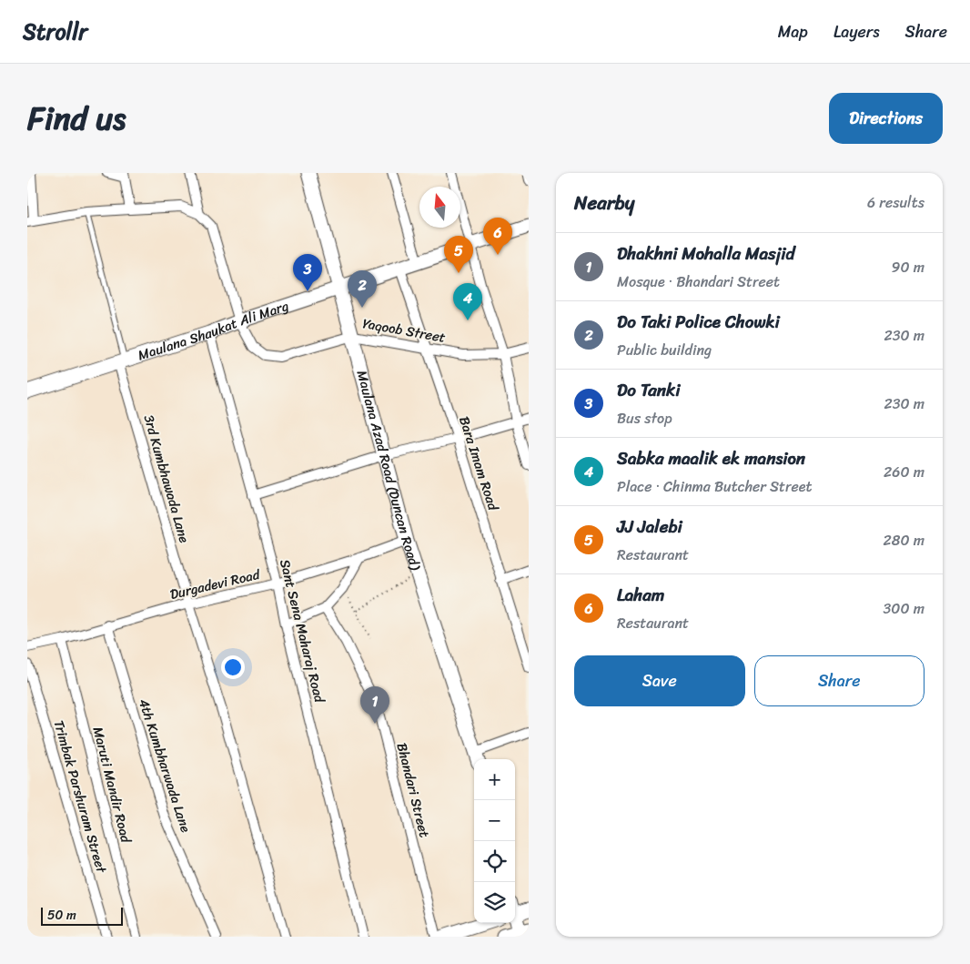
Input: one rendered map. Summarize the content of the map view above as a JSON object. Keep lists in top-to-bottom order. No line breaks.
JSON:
{"streets":{"main road":["Maulana Shaukat Ali Marg","Maulana Azad Road (Duncan Road)"],"street":["Yaqoob Street","Bara Imam Road","3rd Kumbhawada Lane","Durgadevi Road","Sant Sena Maharaj Road","4th Kumbharwada Lane","Maruti Mandir Road","Bhandari Street","Trimbak Parshuram Street"]},"crossings":[["Maulana Shaukat Ali Marg","Yaqoob Street"],["Maulana Shaukat Ali Marg","Bara Imam Road"],["Maulana Shaukat Ali Marg","Maulana Azad Road (Duncan Road)"],["Maulana Shaukat Ali Marg","3rd Kumbhawada Lane"],["Maulana Shaukat Ali Marg","Sant Sena Maharaj Road"],["Yaqoob Street","Bara Imam Road"],["Yaqoob Street","Maulana Azad Road (Duncan Road)"],["Maulana Azad Road (Duncan Road)","Durgadevi Road"],["3rd Kumbhawada Lane","Durgadevi Road"],["Durgadevi Road","Sant Sena Maharaj Road"],["Durgadevi Road","4th Kumbharwada Lane"],["Durgadevi Road","Maruti Mandir Road"]],"scale_bar":"50 m","north":"top","page":{"header":"Strollr","nav":["Map","Layers","Share"],"title":"Find us","buttons":["Directions",["Save","Share"]],"heading":["Nearby","6 results"],"pins":["6","5","3","2","4","1"],"list":[{"mark":"1","name":"Dhakhni Mohalla Masjid","note":"Mosque · Bhandari Street","value":"90 m"},{"mark":"2","name":"Do Taki Police Chowki","note":"Public building","value":"230 m"},{"mark":"3","name":"Do Tanki","note":"Bus stop","value":"230 m"},{"mark":"4","name":"Sabka maalik ek mansion","note":"Place · Chinma Butcher Street","value":"260 m"},{"mark":"5","name":"JJ Jalebi","note":"Restaurant","value":"280 m"},{"mark":"6","name":"Laham","note":"Restaurant","value":"300 m"}],"map_buttons":["+","−"],"scale":"50 m"}}
